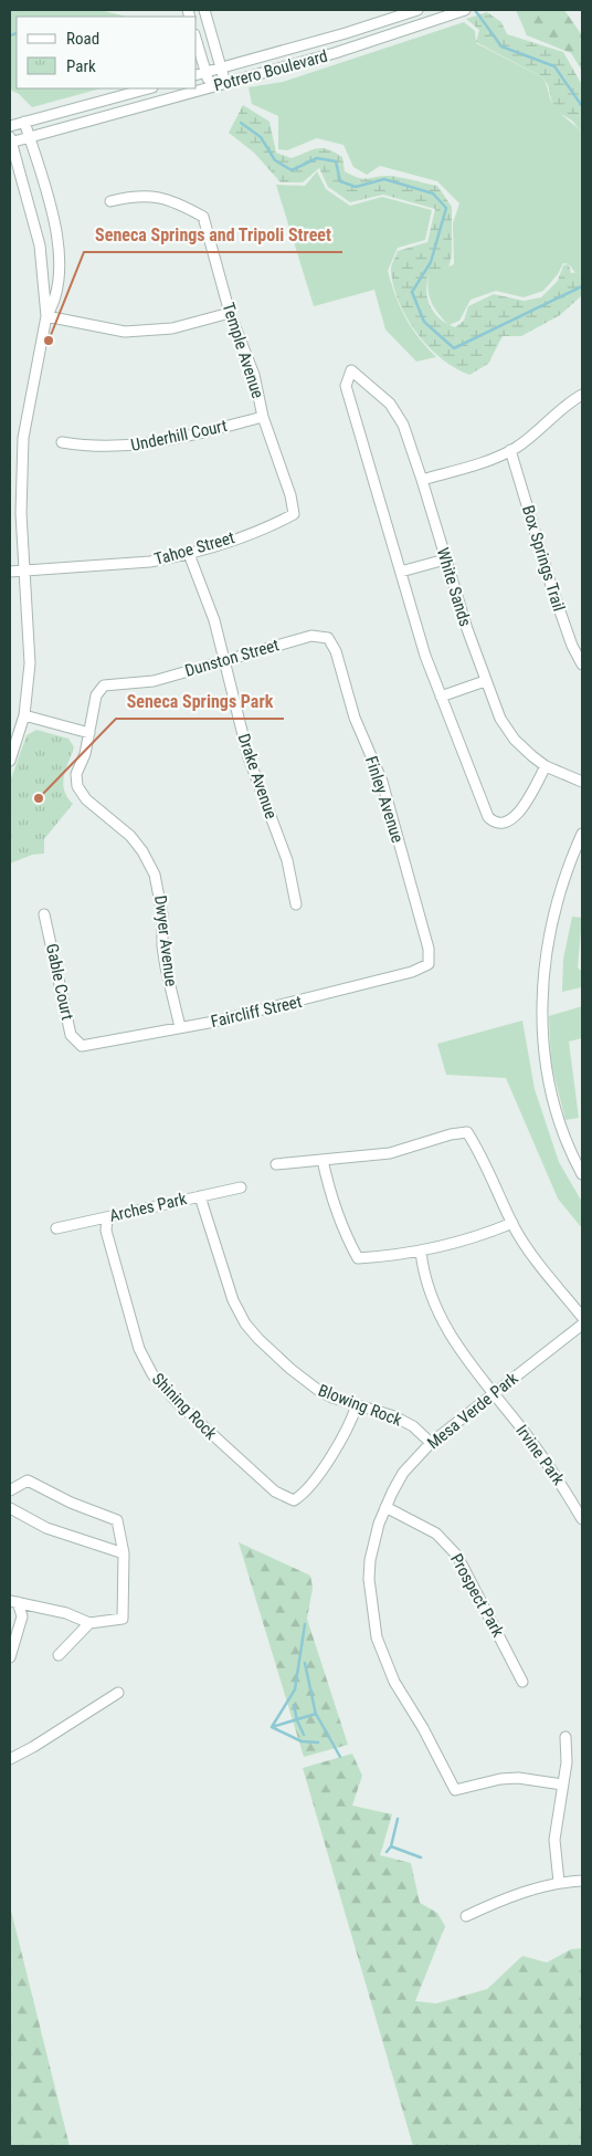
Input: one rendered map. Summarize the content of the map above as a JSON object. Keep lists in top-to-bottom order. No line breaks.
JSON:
{"streets":{"street":["Potrero Boulevard","Temple Avenue","Underhill Court","Tahoe Street","Box Springs Trail","White Sands","Dunston Street","Drake Avenue","Finley Avenue","Dwyer Avenue","Gable Court","Faircliff Street","Arches Park","Blowing Rock","Shining Rock","Mesa Verde Park","Irvine Park","Prospect Park"]},"crossings":[["Temple Avenue","Underhill Court"],["Temple Avenue","Tahoe Street"],["Tahoe Street","Drake Avenue"],["Dunston Street","Drake Avenue"],["Dunston Street","Finley Avenue"],["Dunston Street","Dwyer Avenue"],["Finley Avenue","Faircliff Street"],["Dwyer Avenue","Faircliff Street"],["Gable Court","Faircliff Street"],["Arches Park","Blowing Rock"],["Arches Park","Shining Rock"],["Blowing Rock","Shining Rock"],["Blowing Rock","Mesa Verde Park"],["Mesa Verde Park","Irvine Park"],["Mesa Verde Park","Prospect Park"]],"places":["Seneca Springs and Tripoli Street","Seneca Springs Park"],"legend":["Road","Park"]}
